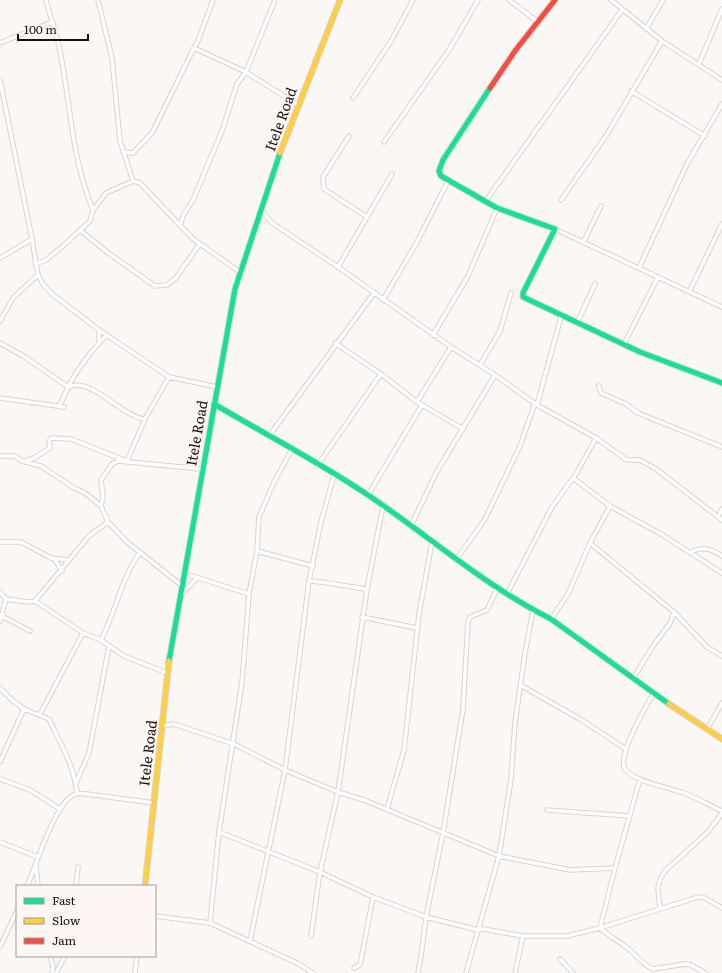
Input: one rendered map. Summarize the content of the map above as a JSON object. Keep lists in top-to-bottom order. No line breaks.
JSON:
{"streets":{"street":["Itele Road"]},"legend":["Fast","Slow","Jam"],"scale_bar":"100 m"}
